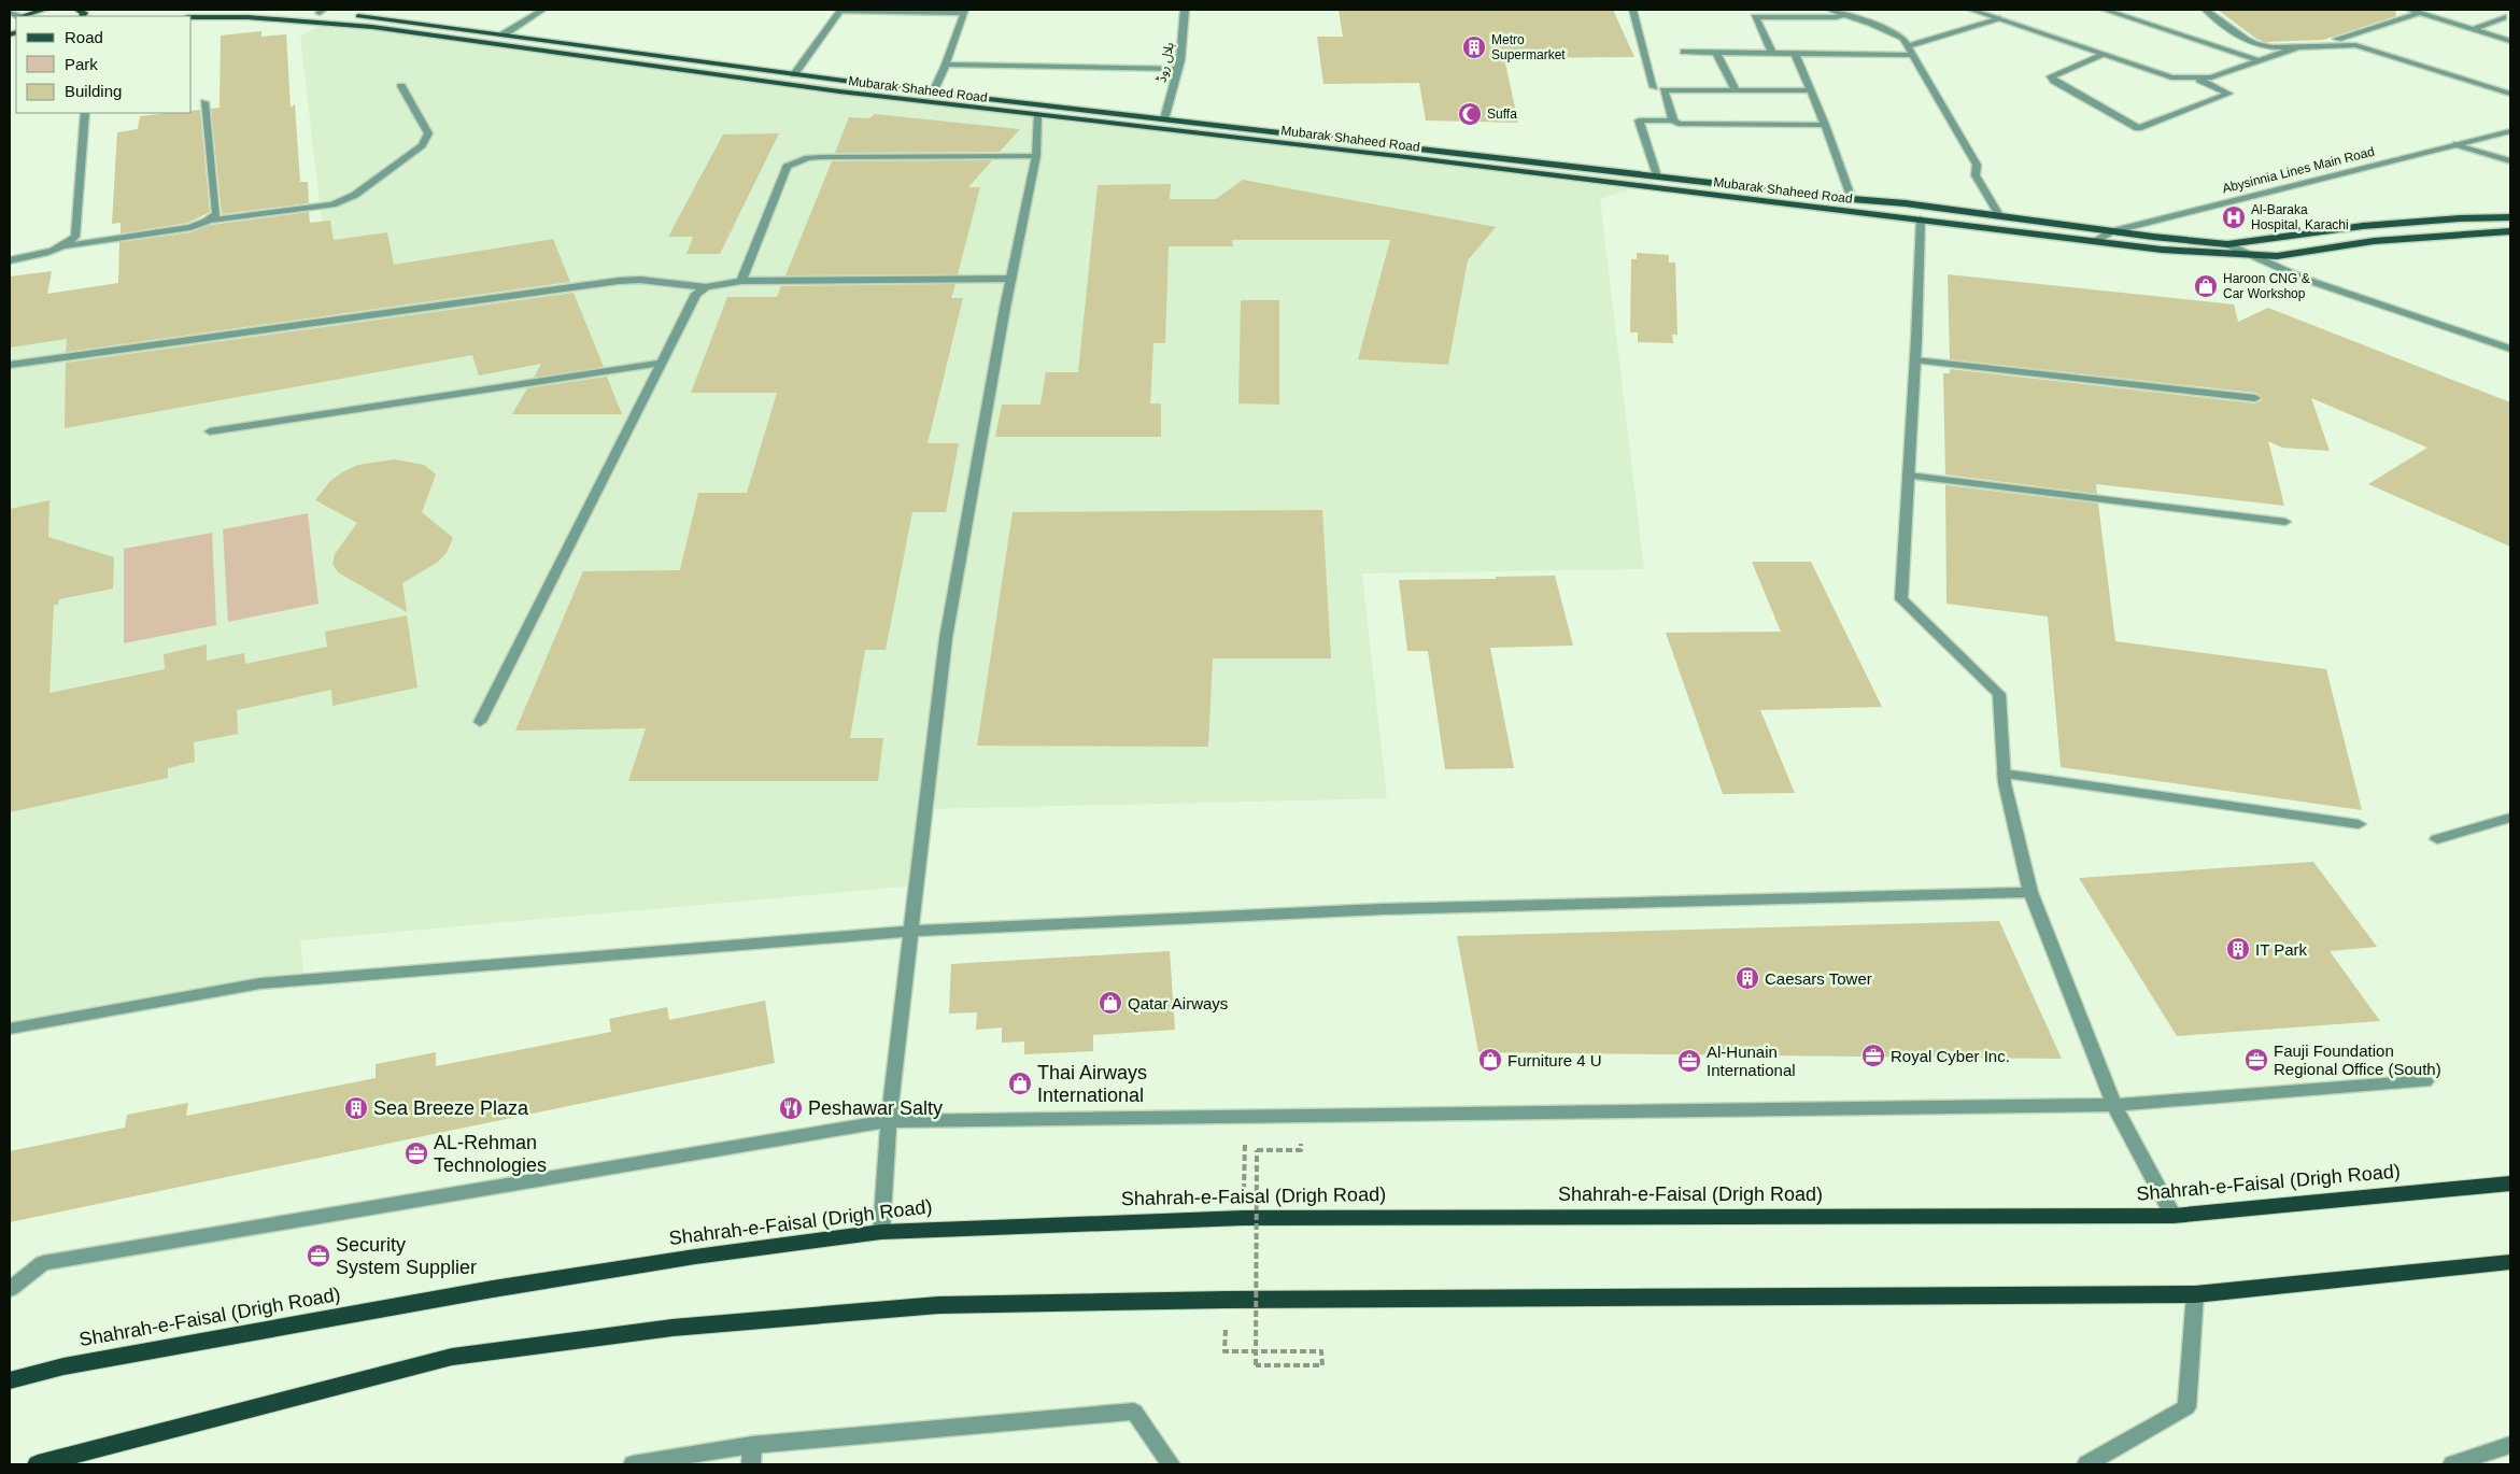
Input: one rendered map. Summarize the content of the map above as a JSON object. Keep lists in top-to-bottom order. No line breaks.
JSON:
{"streets":{"highway":["Shahrah-e-Faisal (Drigh Road)"],"main road":["Mubarak Shaheed Road"],"street":["بلال روڈ","Abysinnia Lines Main Road"]},"crossings":[["بلال روڈ","Mubarak Shaheed Road"],["Mubarak Shaheed Road","Abysinnia Lines Main Road"]],"places":{"building":["Metro Supermarket","IT Park","Caesars Tower","Sea Breeze Plaza"],"mosque":["Suffa"],"hospital":["Al-Baraka Hospital, Karachi"],"shop":["Haroon CNG & Car Workshop","Qatar Airways","Furniture 4 U","Thai Airways International"],"office":["Royal Cyber Inc.","Fauji Foundation Regional Office (South)","Al-Hunain International","AL-Rehman Technologies","Security System Supplier"],"restaurant":["Peshawar Salty"]},"legend":["Road","Park","Building"]}
